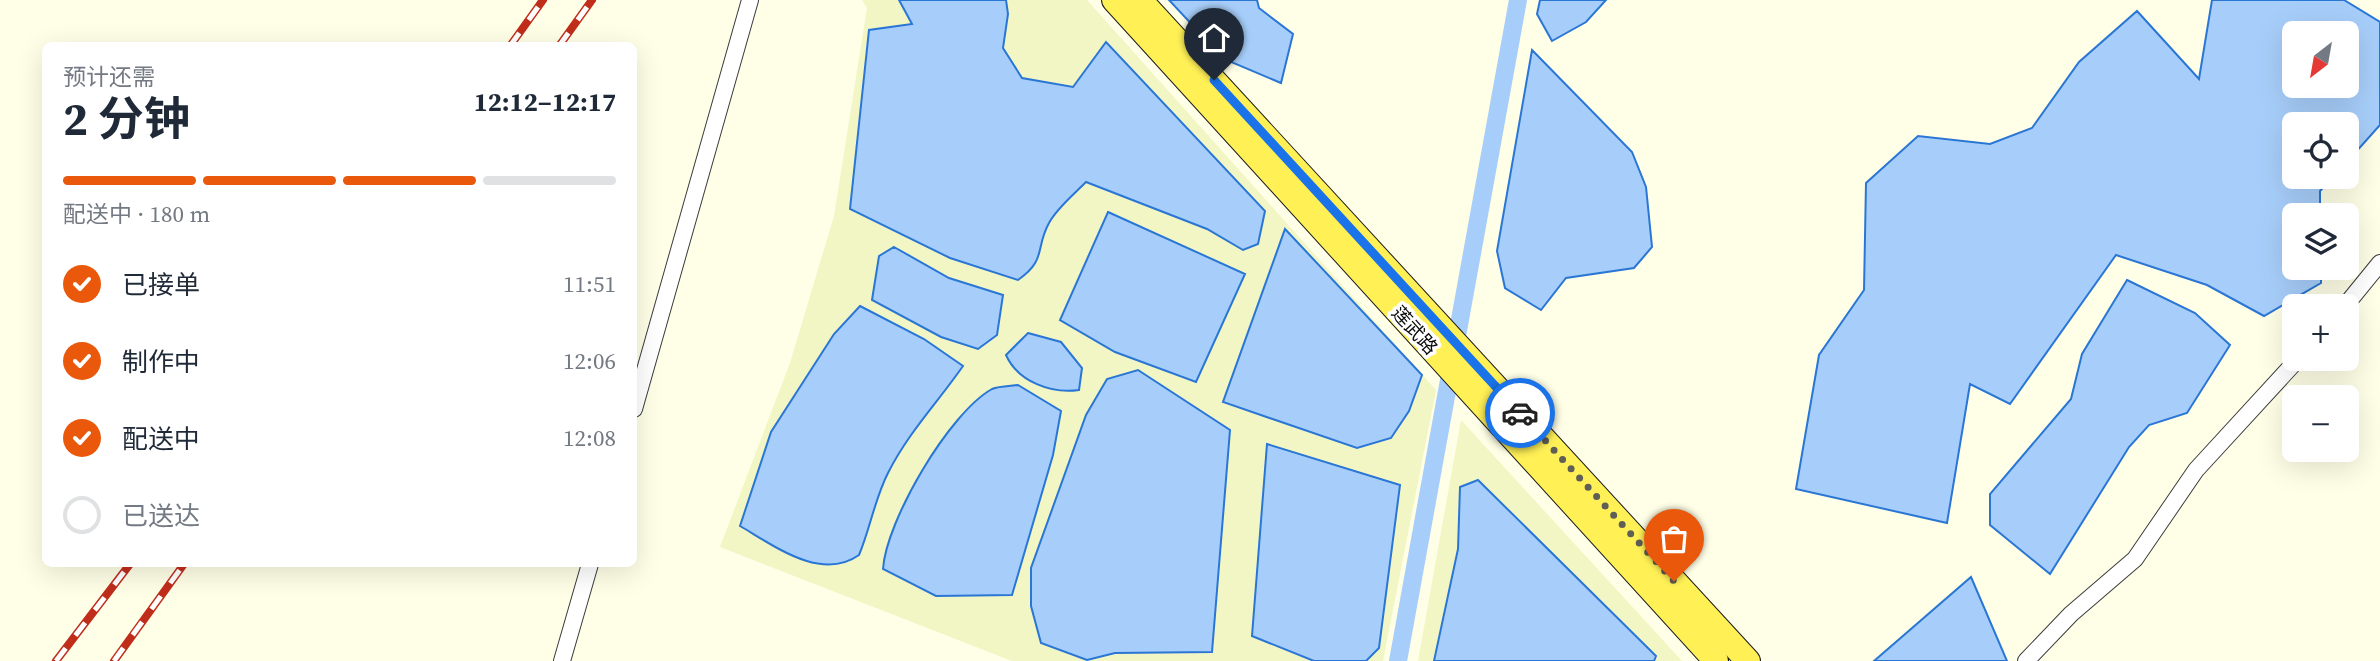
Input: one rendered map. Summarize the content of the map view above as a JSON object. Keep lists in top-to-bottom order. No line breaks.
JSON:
{"streets":{"main road":["莲武路"]},"north":"bottom left","page":{"map_buttons":["+","−"],"heading":["2 分钟","预计还需","12:12–12:17"],"bar":"配送中 · 180 m","list":[["已接单","11:51"],["制作中","12:06"],["配送中","12:08"],"已送达"]}}
